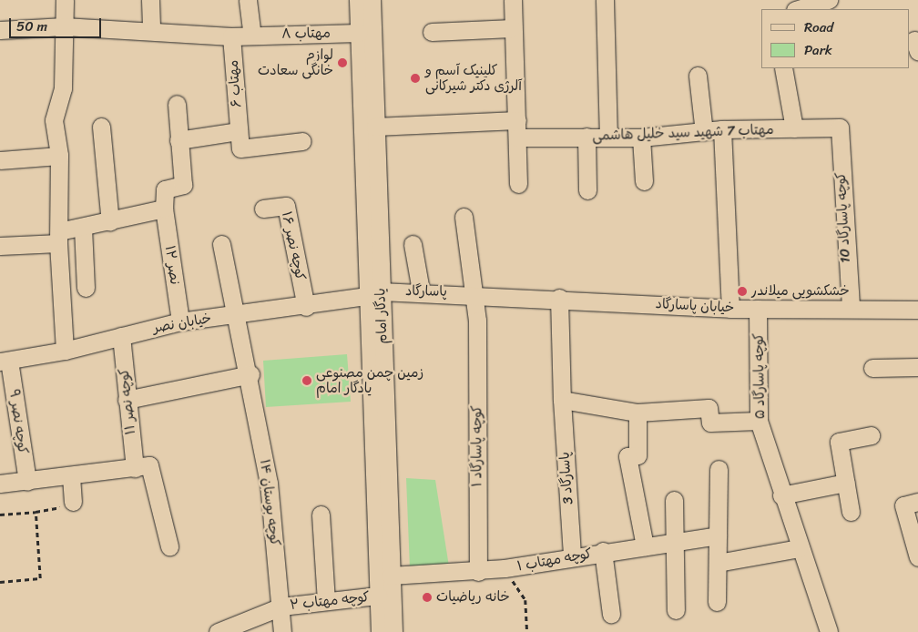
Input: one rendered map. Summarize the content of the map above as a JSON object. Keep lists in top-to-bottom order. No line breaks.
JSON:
{"streets":{"street":["مهتاب ۸","مهتاب ۶","مهتاب 7 شهید سید خلیل هاشمی","کوچه پاسارگاد 10","کوچه نصر ۱۶","نصر ۱۲","پاسارگاد","خیابان پاسارگاد","یادگار امام","خیابان نصر","کوچه پاسارگاد ۵","کوچه نصر ۱۱","کوچه نصر ۹","کوچه پاسارگاد ۱","پاسارگاد 3","کوچه بوستان ۱۴","کوچه مهتاب ۱","کوچه مهتاب ۲"]},"crossings":[["مهتاب ۸","مهتاب ۶"],["مهتاب ۸","یادگار امام"],["مهتاب 7 شهید سید خلیل هاشمی","کوچه پاسارگاد 10"],["کوچه پاسارگاد 10","خیابان پاسارگاد"],["کوچه نصر ۱۶","خیابان نصر"],["نصر ۱۲","خیابان نصر"],["پاسارگاد","خیابان پاسارگاد"],["پاسارگاد","یادگار امام"],["پاسارگاد","خیابان نصر"],["پاسارگاد","کوچه پاسارگاد ۱"],["خیابان پاسارگاد","کوچه پاسارگاد ۵"],["خیابان پاسارگاد","کوچه پاسارگاد ۱"],["خیابان پاسارگاد","پاسارگاد 3"],["یادگار امام","خیابان نصر"],["یادگار امام","کوچه مهتاب ۱"],["یادگار امام","کوچه مهتاب ۲"],["خیابان نصر","کوچه نصر ۱۱"],["خیابان نصر","کوچه نصر ۹"],["خیابان نصر","کوچه بوستان ۱۴"],["کوچه پاسارگاد ۱","کوچه مهتاب ۱"],["پاسارگاد 3","کوچه مهتاب ۱"],["کوچه بوستان ۱۴","کوچه مهتاب ۲"]],"places":["لوازم خانگی سعادت","کلینیک آسم و آلرژی دکتر شیرکانی","خشکشویی میلاندر","زمین چمن مصنوعی یادگار امام","خانه ریاضیات"],"legend":["Road","Park"],"scale_bar":"50 m"}
